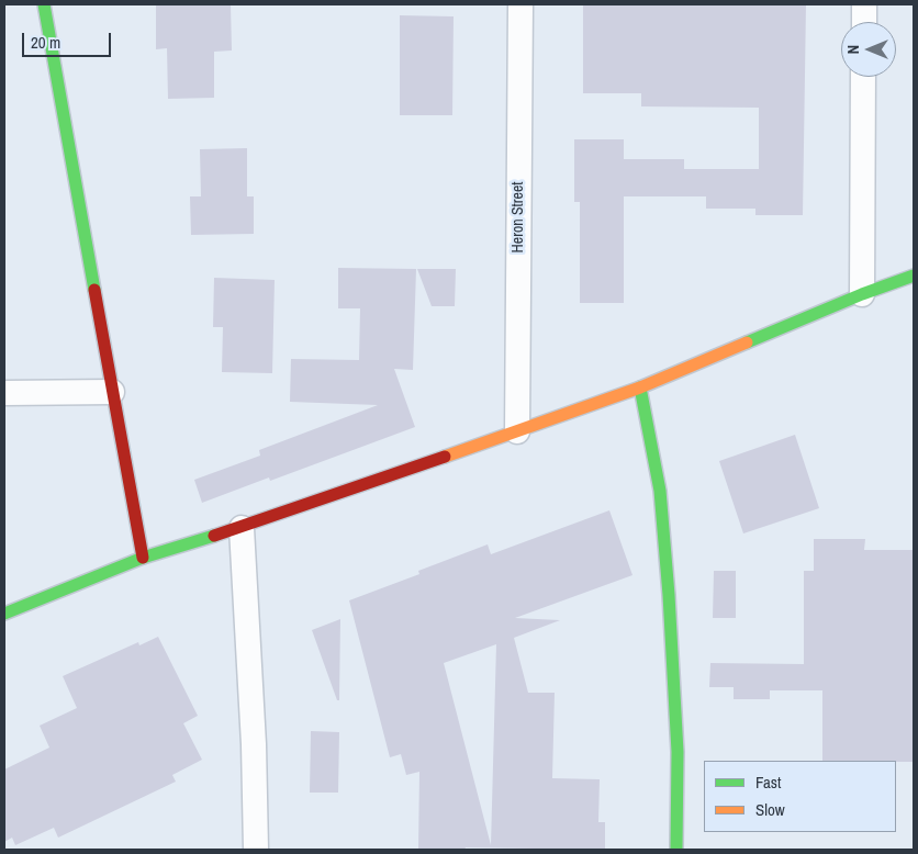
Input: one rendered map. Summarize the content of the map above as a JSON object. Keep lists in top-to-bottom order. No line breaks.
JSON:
{"streets":{"street":["Heron Street"]},"legend":["Fast","Slow"],"scale_bar":"20 m","north":"left"}
